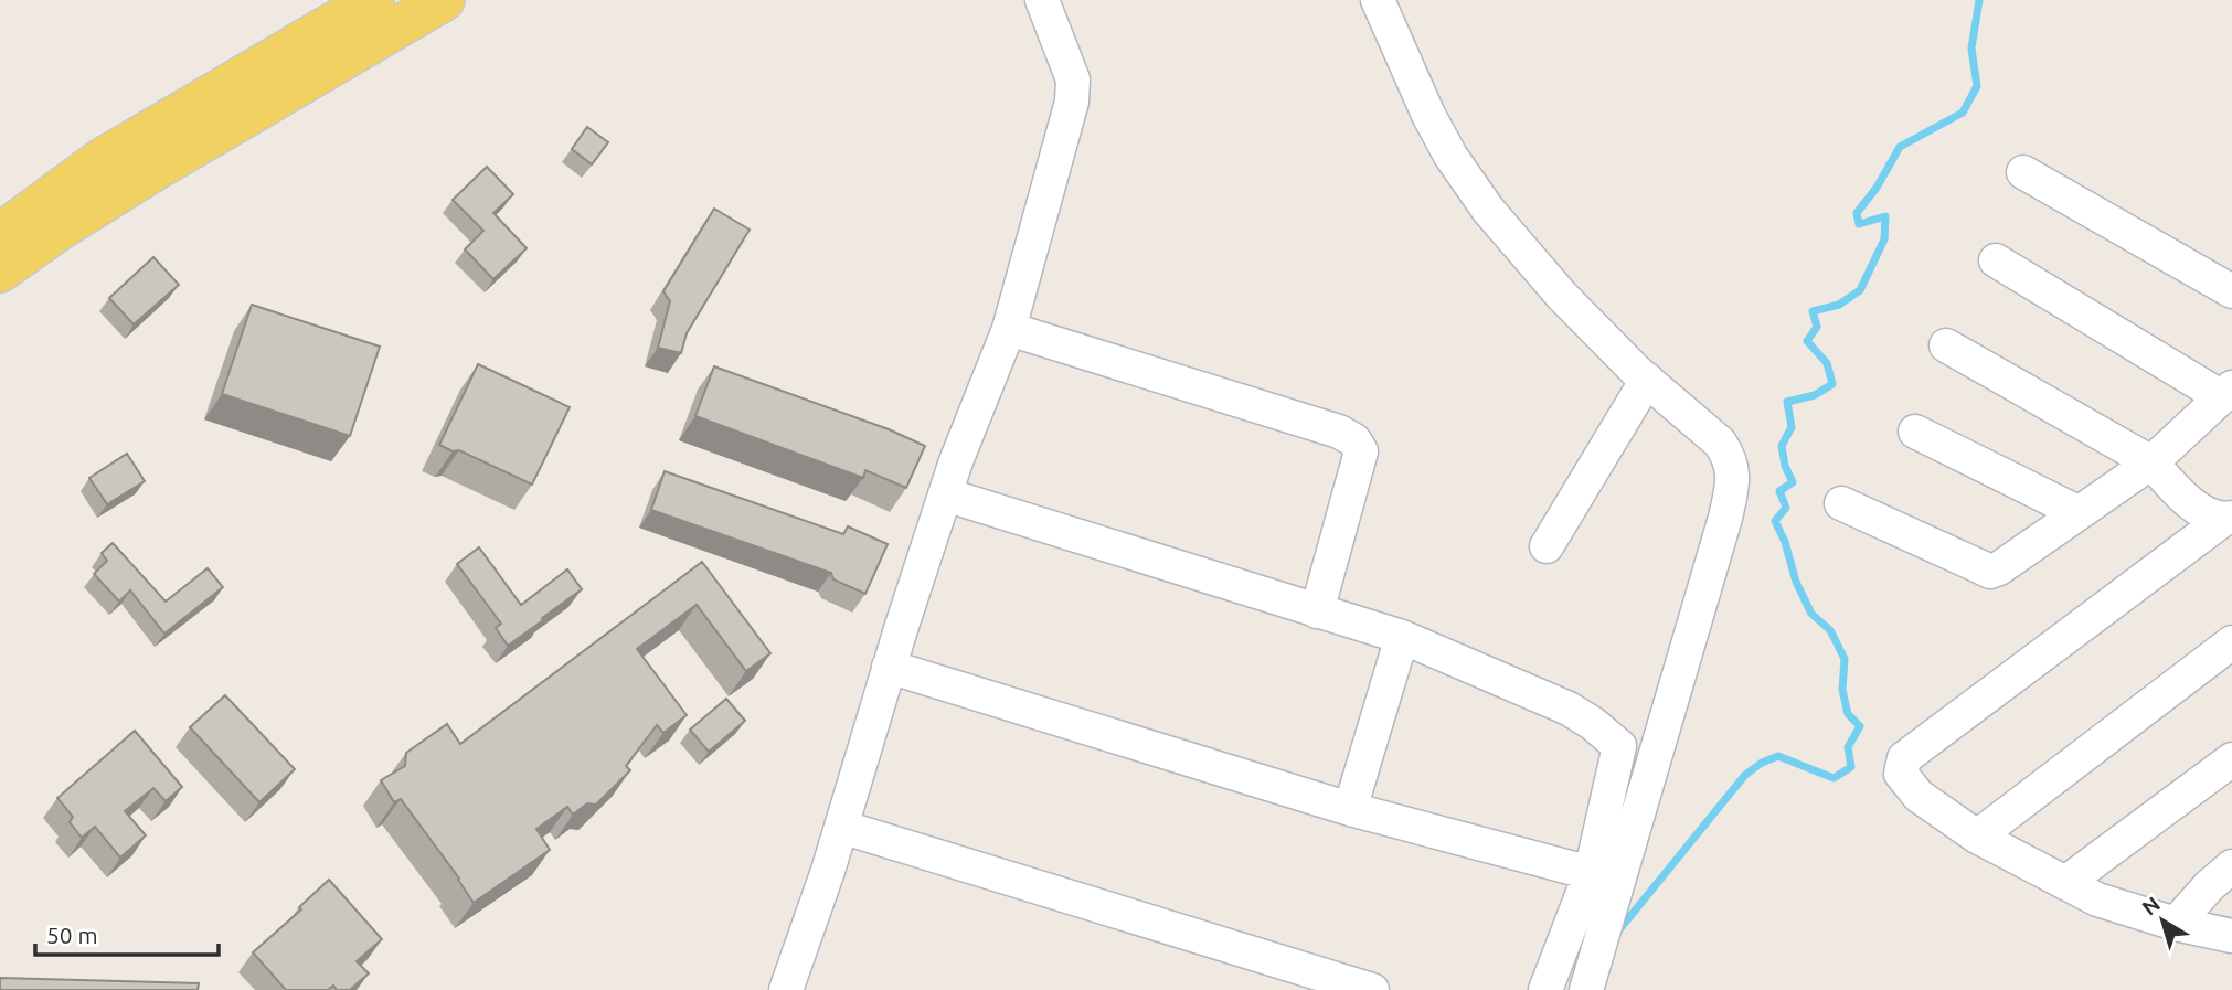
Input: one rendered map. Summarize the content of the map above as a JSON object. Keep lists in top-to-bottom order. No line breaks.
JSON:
{"scale_bar":"50 m","north":"top left"}
